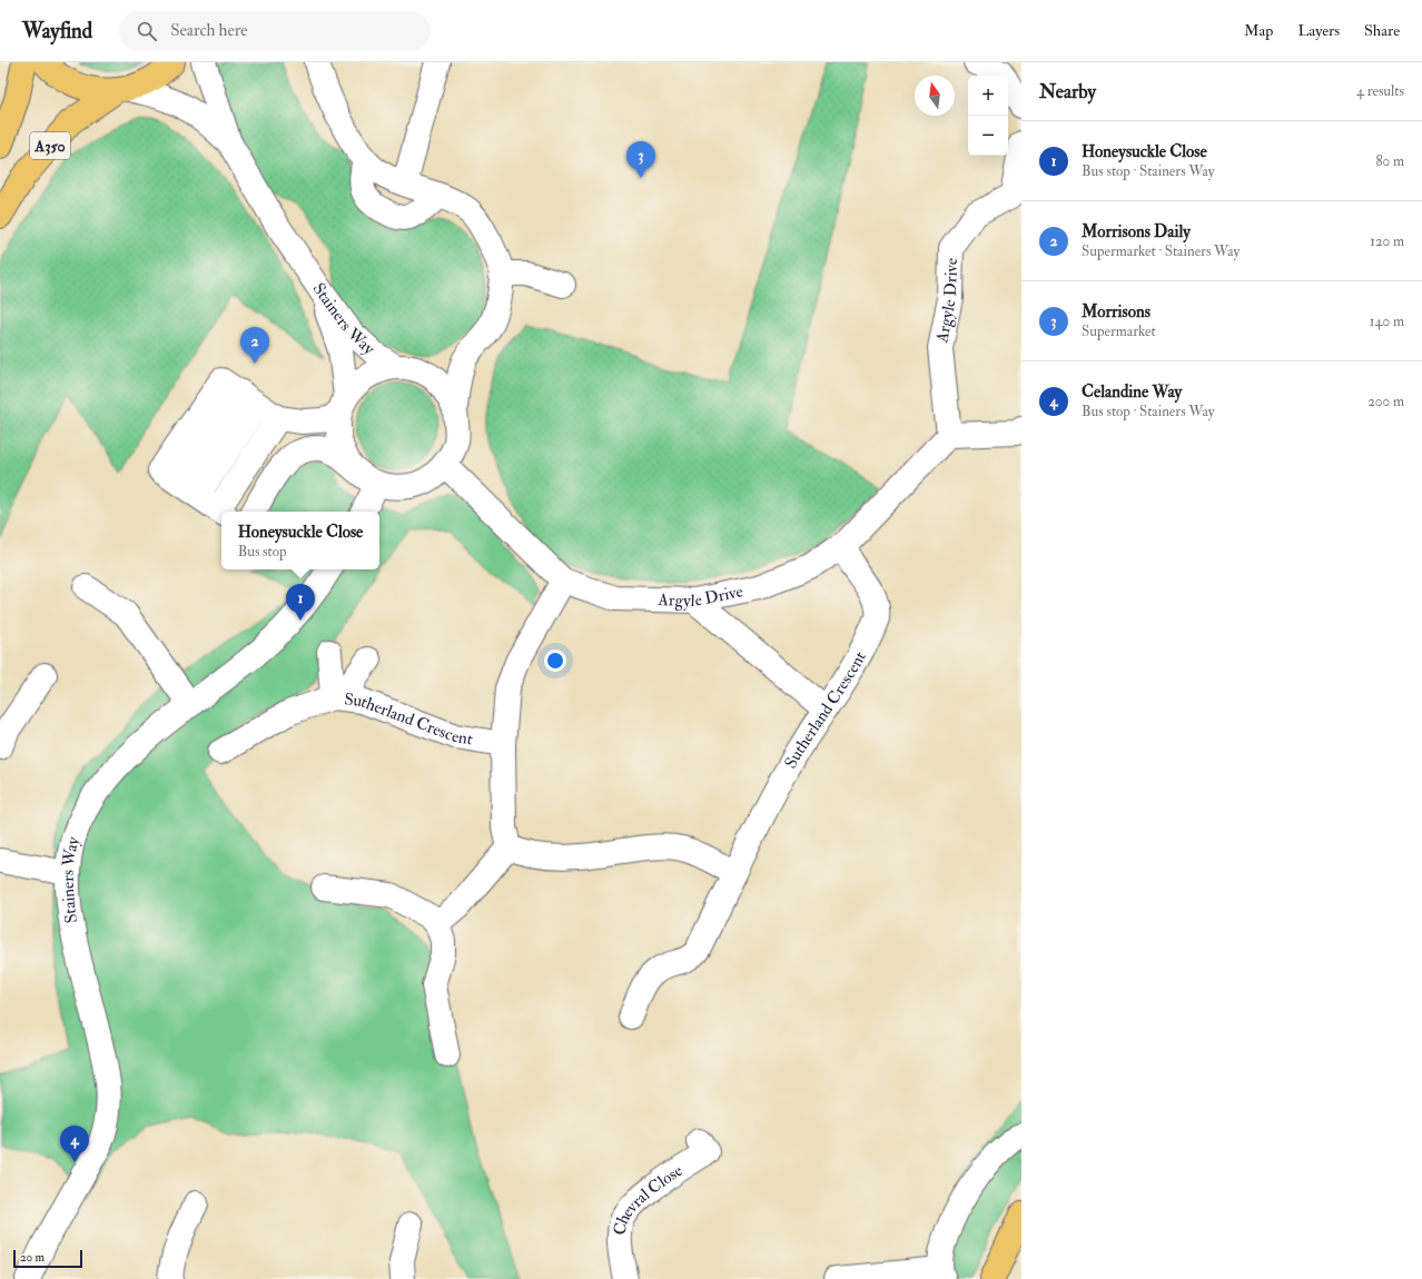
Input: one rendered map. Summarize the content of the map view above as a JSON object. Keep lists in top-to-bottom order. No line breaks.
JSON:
{"streets":{"main road":["A350"],"street":["Argyle Drive","Stainers Way","Sutherland Crescent","Chevral Close"]},"crossings":[["A350","Stainers Way"],["Argyle Drive","Stainers Way"],["Argyle Drive","Sutherland Crescent"]],"scale_bar":"20 m","north":"top","page":{"header":"Wayfind","search":"Search here","nav":["Map","Layers","Share"],"heading":["Nearby","4 results"],"map_buttons":["+","−"],"list":[{"mark":"1","name":"Honeysuckle Close","note":"Bus stop · Stainers Way","value":"80 m"},{"mark":"2","name":"Morrisons Daily","note":"Supermarket · Stainers Way","value":"120 m"},{"mark":"3","name":"Morrisons","note":"Supermarket","value":"140 m"},{"mark":"4","name":"Celandine Way","note":"Bus stop · Stainers Way","value":"200 m"}],"pins":["3","2","1","4"],"popup":["Honeysuckle Close","Bus stop"],"scale":"20 m"}}
